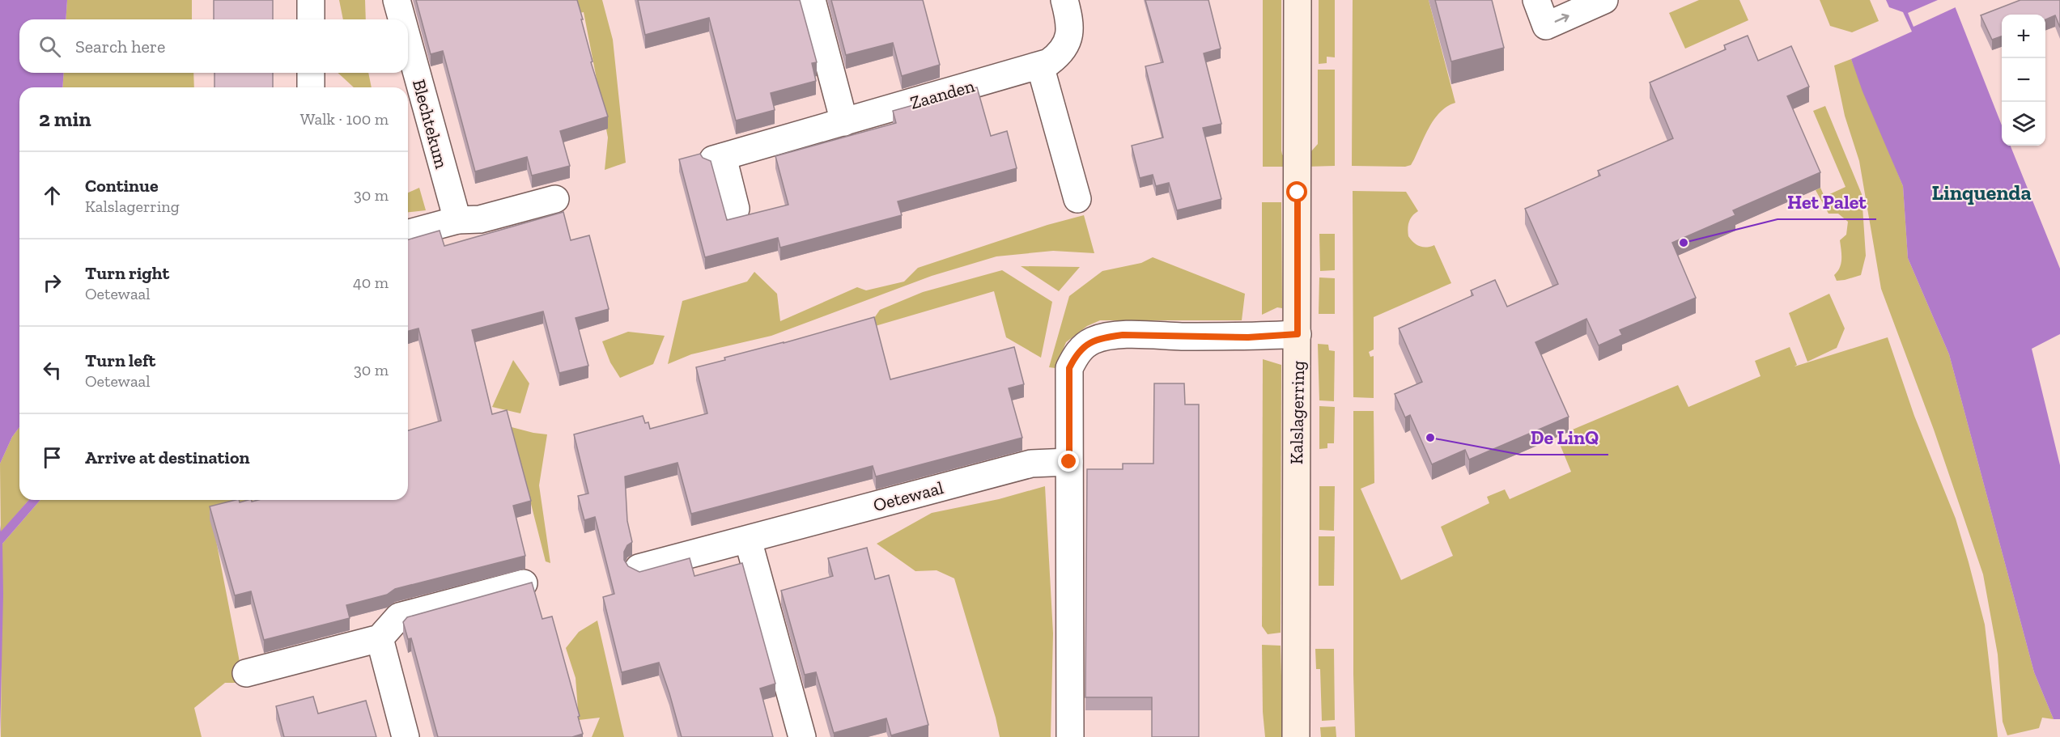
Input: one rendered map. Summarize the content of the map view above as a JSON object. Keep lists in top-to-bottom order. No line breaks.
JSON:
{"streets":{"street":["Zaanden","Blechtekum","Kalslagerring","Oetewaal"]},"districts":["Linquenda"],"places":["Het Palet","De LinQ"],"page":{"map_buttons":["+","−"],"search":"Search here","heading":["2 min","Walk · 100 m"],"list":[["Continue","Kalslagerring","30 m"],["Turn right","Oetewaal","40 m"],["Turn left","Oetewaal","30 m"],"Arrive at destination"]}}
